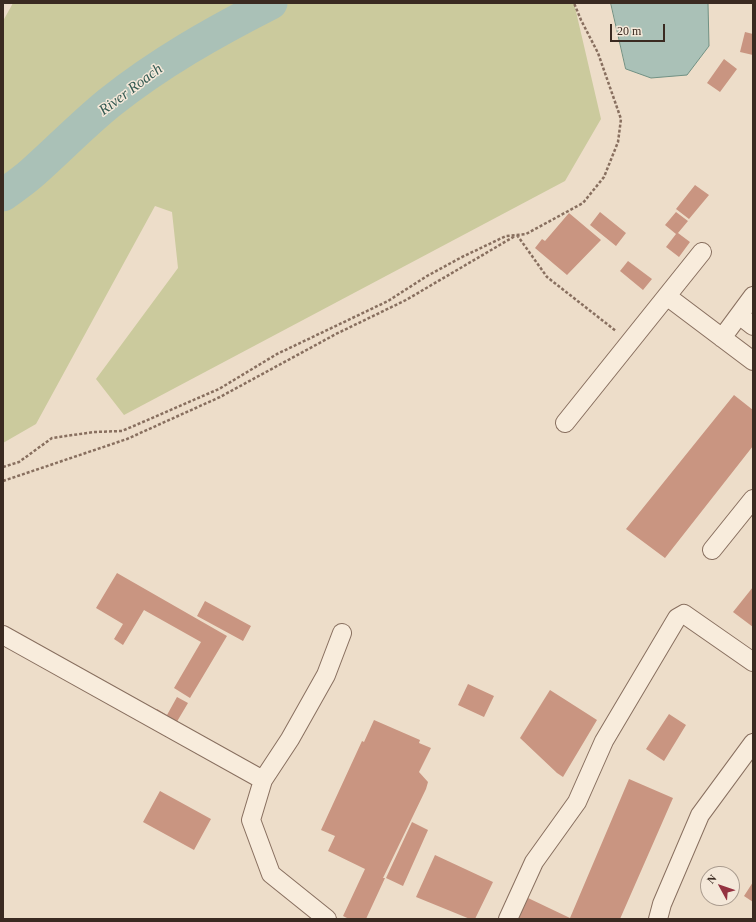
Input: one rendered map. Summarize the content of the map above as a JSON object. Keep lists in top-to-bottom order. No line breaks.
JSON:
{"water":["River Roach"],"scale_bar":"20 m","north":"top left"}
